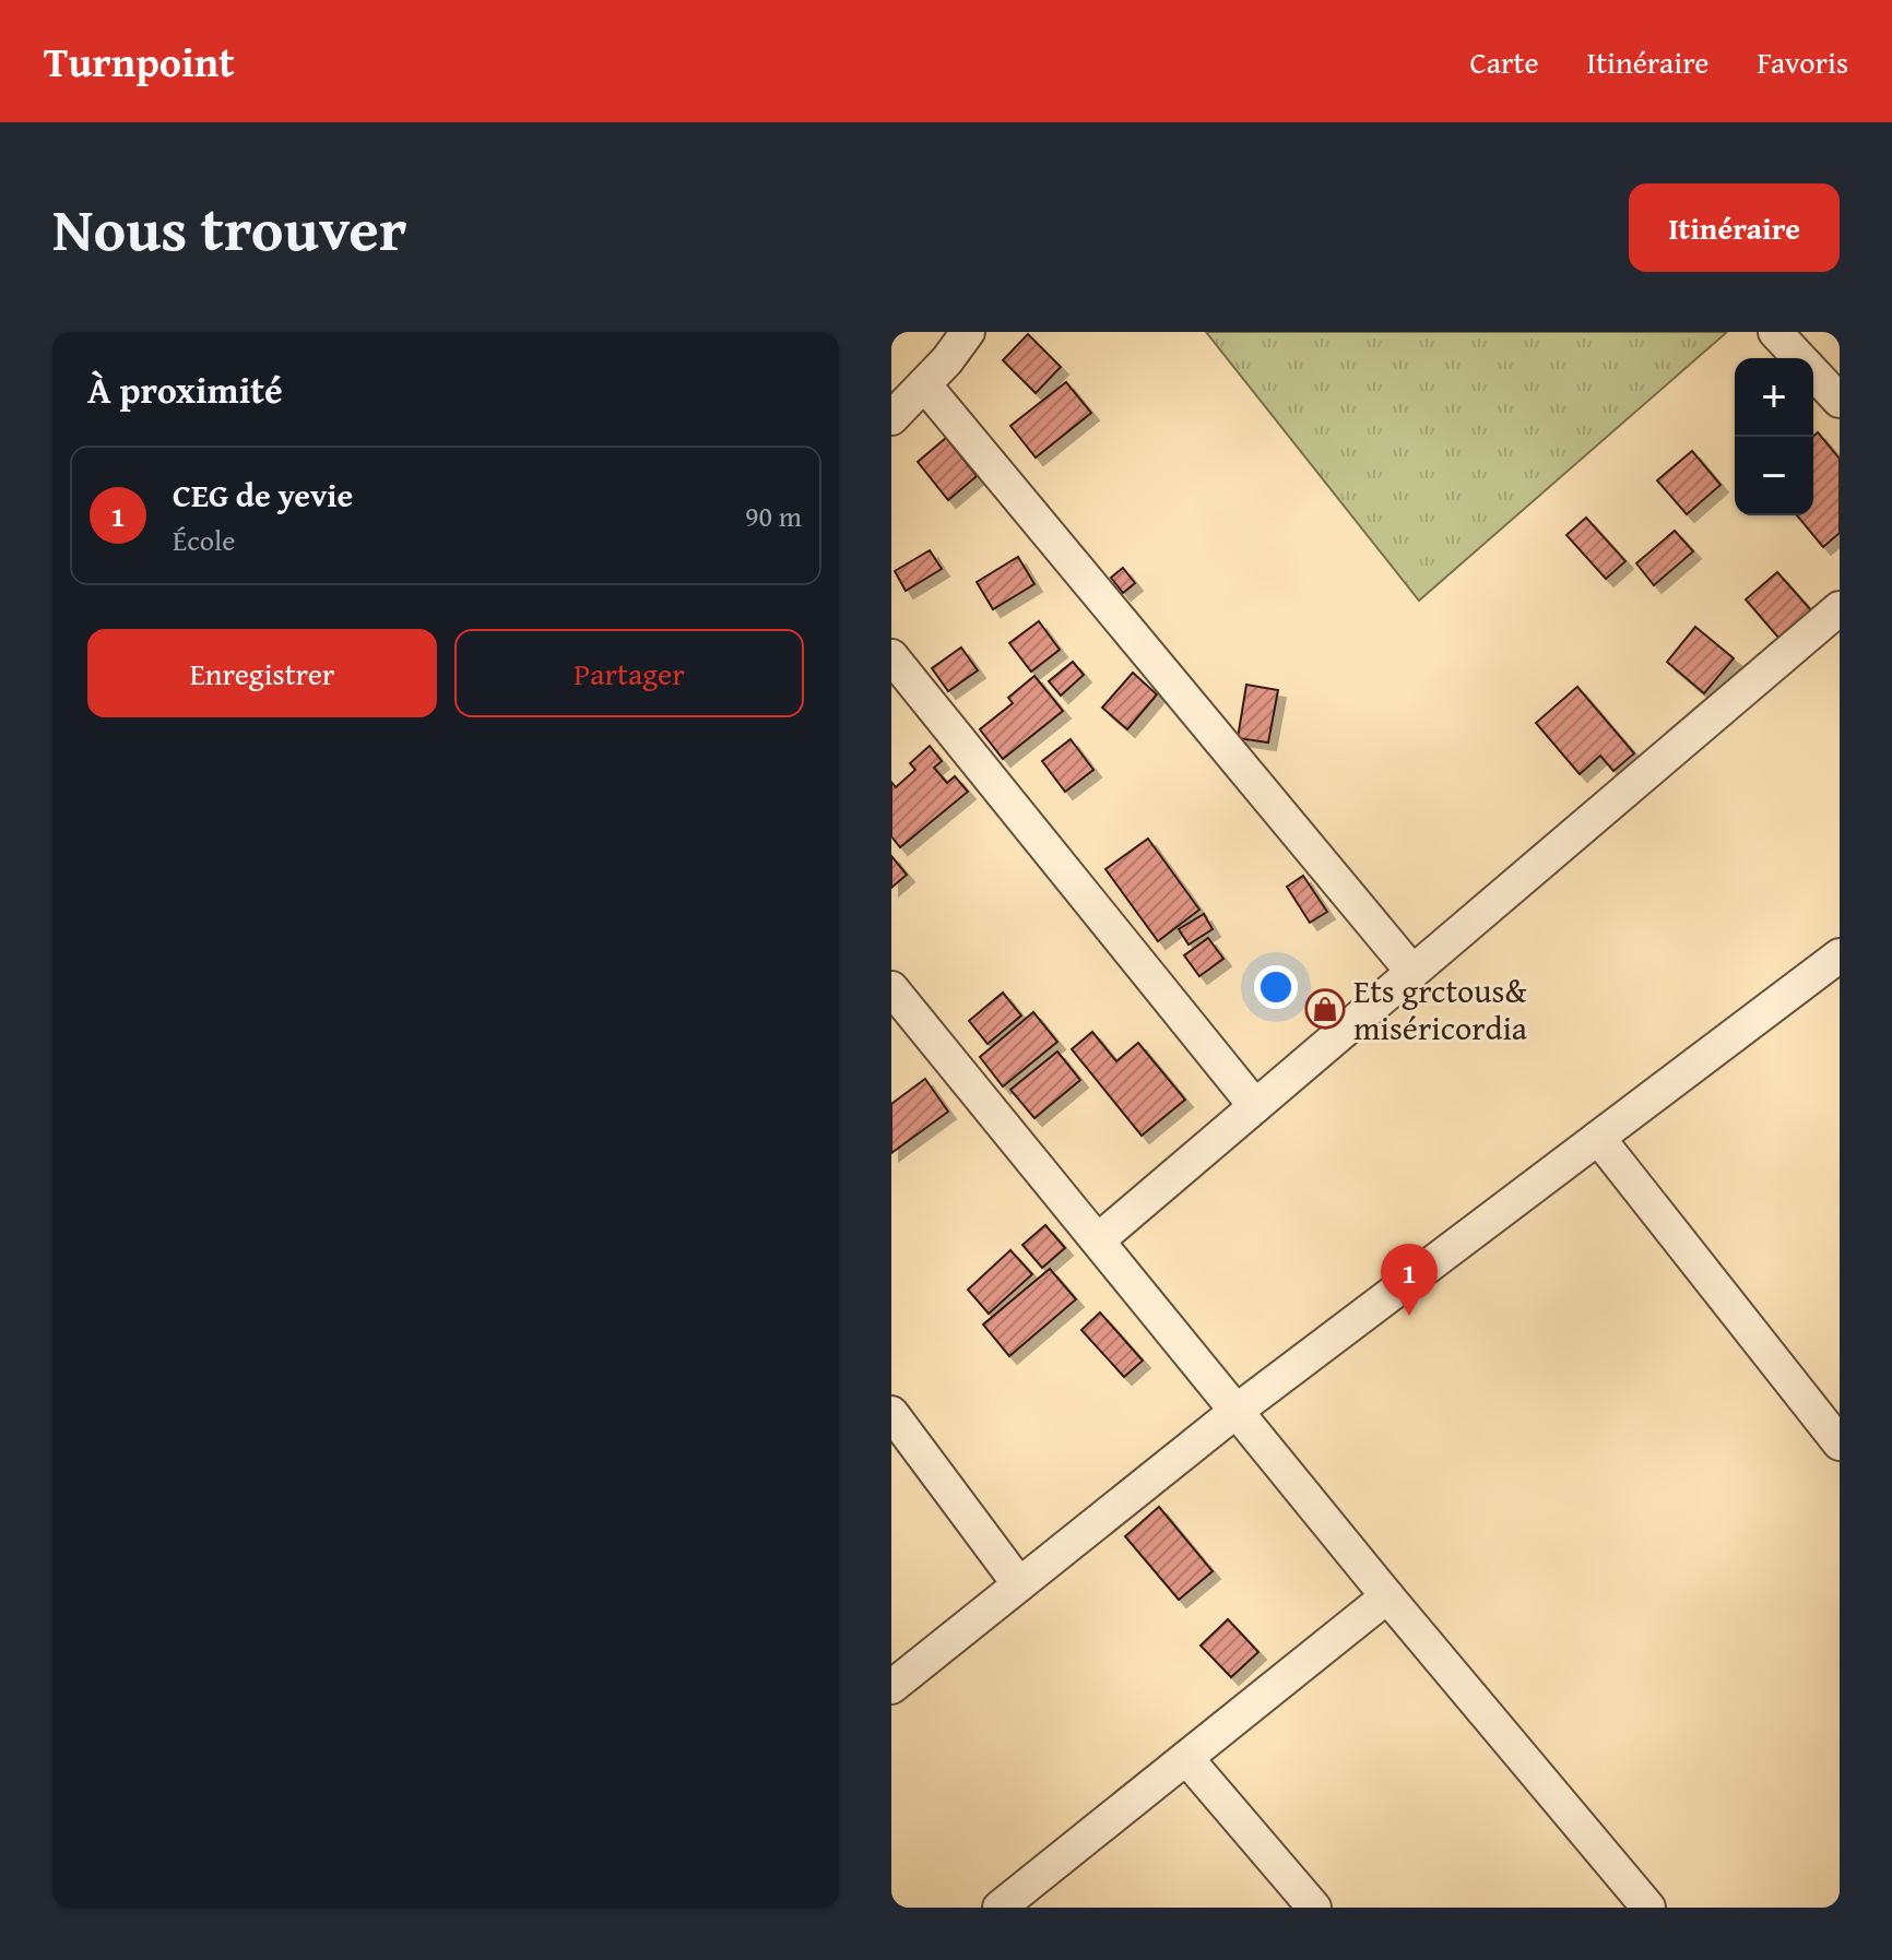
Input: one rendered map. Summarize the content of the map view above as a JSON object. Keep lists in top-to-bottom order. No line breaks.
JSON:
{"places":{"shop":["Ets grctous& miséricordia"]},"page":{"header":"Turnpoint","nav":["Carte","Itinéraire","Favoris"],"title":"Nous trouver","buttons":["Itinéraire",["Enregistrer","Partager"]],"heading":"À proximité","map_buttons":["+","−"],"list":[{"mark":"1","name":"CEG de yevie","note":"École","value":"90 m"}],"pins":"1"}}
